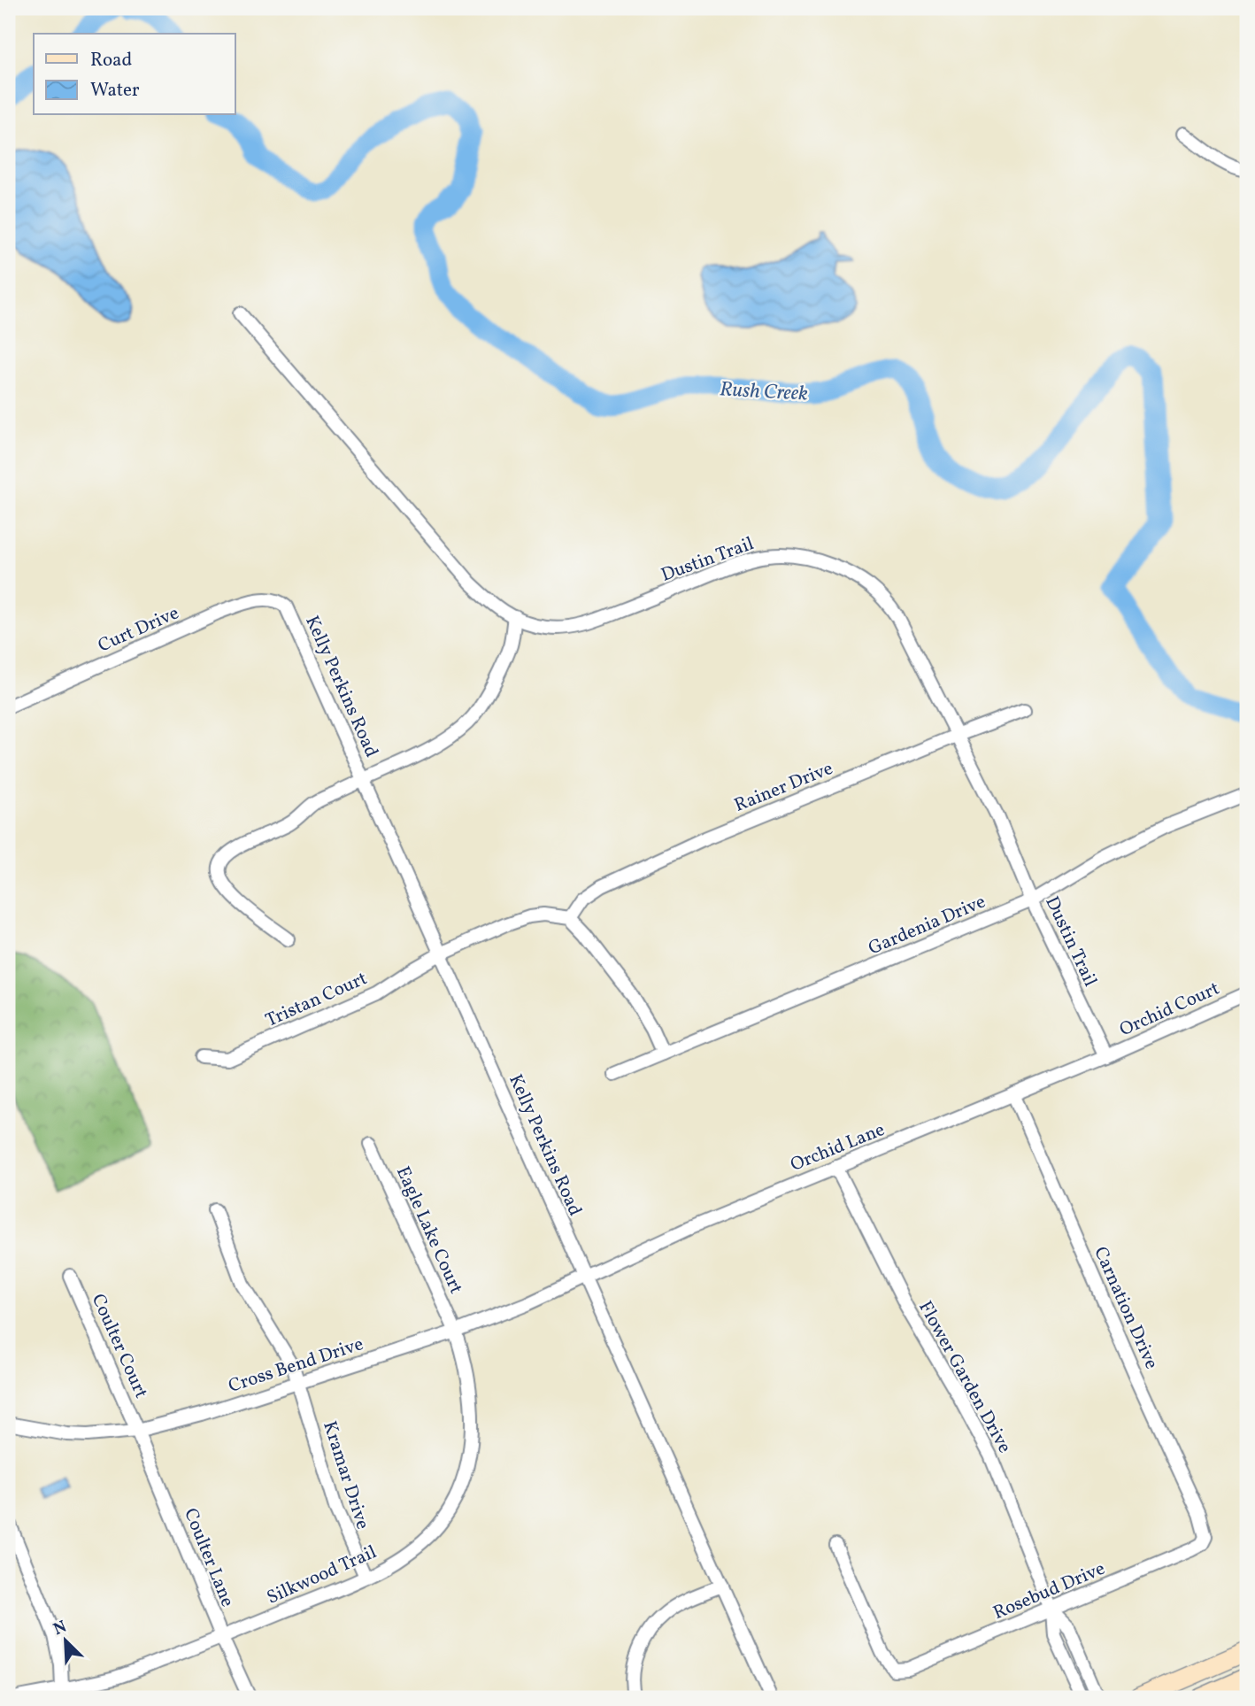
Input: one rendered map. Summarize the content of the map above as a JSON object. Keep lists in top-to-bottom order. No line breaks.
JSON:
{"streets":{"street":["Dustin Trail","Curt Drive","Kelly Perkins Road","Rainer Drive","Gardenia Drive","Tristan Court","Orchid Court","Orchid Lane","Eagle Lake Court","Carnation Drive","Coulter Court","Cross Bend Drive","Flower Garden Drive","Kramar Drive","Coulter Lane","Silkwood Trail","Rosebud Drive"]},"crossings":[["Dustin Trail","Rainer Drive"],["Dustin Trail","Gardenia Drive"],["Dustin Trail","Orchid Court"],["Dustin Trail","Orchid Lane"],["Curt Drive","Kelly Perkins Road"],["Kelly Perkins Road","Tristan Court"],["Kelly Perkins Road","Orchid Lane"],["Kelly Perkins Road","Cross Bend Drive"],["Rainer Drive","Tristan Court"],["Orchid Court","Orchid Lane"],["Orchid Lane","Carnation Drive"],["Orchid Lane","Cross Bend Drive"],["Orchid Lane","Flower Garden Drive"],["Eagle Lake Court","Cross Bend Drive"],["Eagle Lake Court","Silkwood Trail"],["Carnation Drive","Rosebud Drive"],["Coulter Court","Cross Bend Drive"],["Coulter Court","Coulter Lane"],["Cross Bend Drive","Kramar Drive"],["Cross Bend Drive","Coulter Lane"],["Cross Bend Drive","Silkwood Trail"],["Flower Garden Drive","Rosebud Drive"],["Kramar Drive","Silkwood Trail"],["Coulter Lane","Silkwood Trail"]],"water":["Rush Creek"],"legend":["Road","Water"],"north":"top left"}
